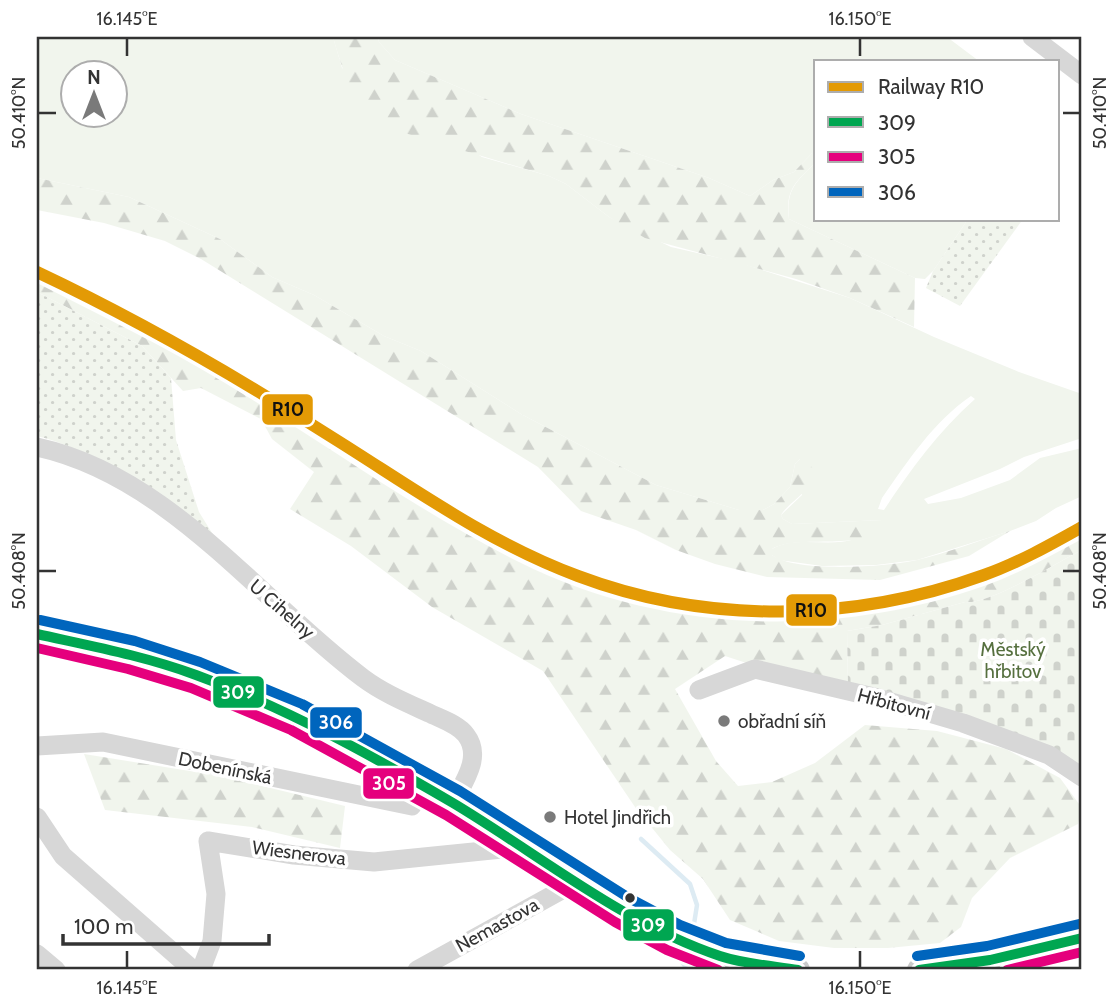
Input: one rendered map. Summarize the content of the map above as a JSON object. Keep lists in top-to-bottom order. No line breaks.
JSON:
{"streets":{"street":["U Cihelny","Hřbitovní","Dobenínská","Wiesnerova","Nemastova"]},"parks":["Městský hřbitov"],"places":["obřadní síň","Hotel Jindřich"],"lines":["rail line R10","transit line 306","transit line 309","transit line 305"],"legend":["Railway R10","309","305","306"],"scale_bar":"100 m","north":"top","coordinates":["16.145°E","16.150°E","50.410°N","50.408°N"]}
